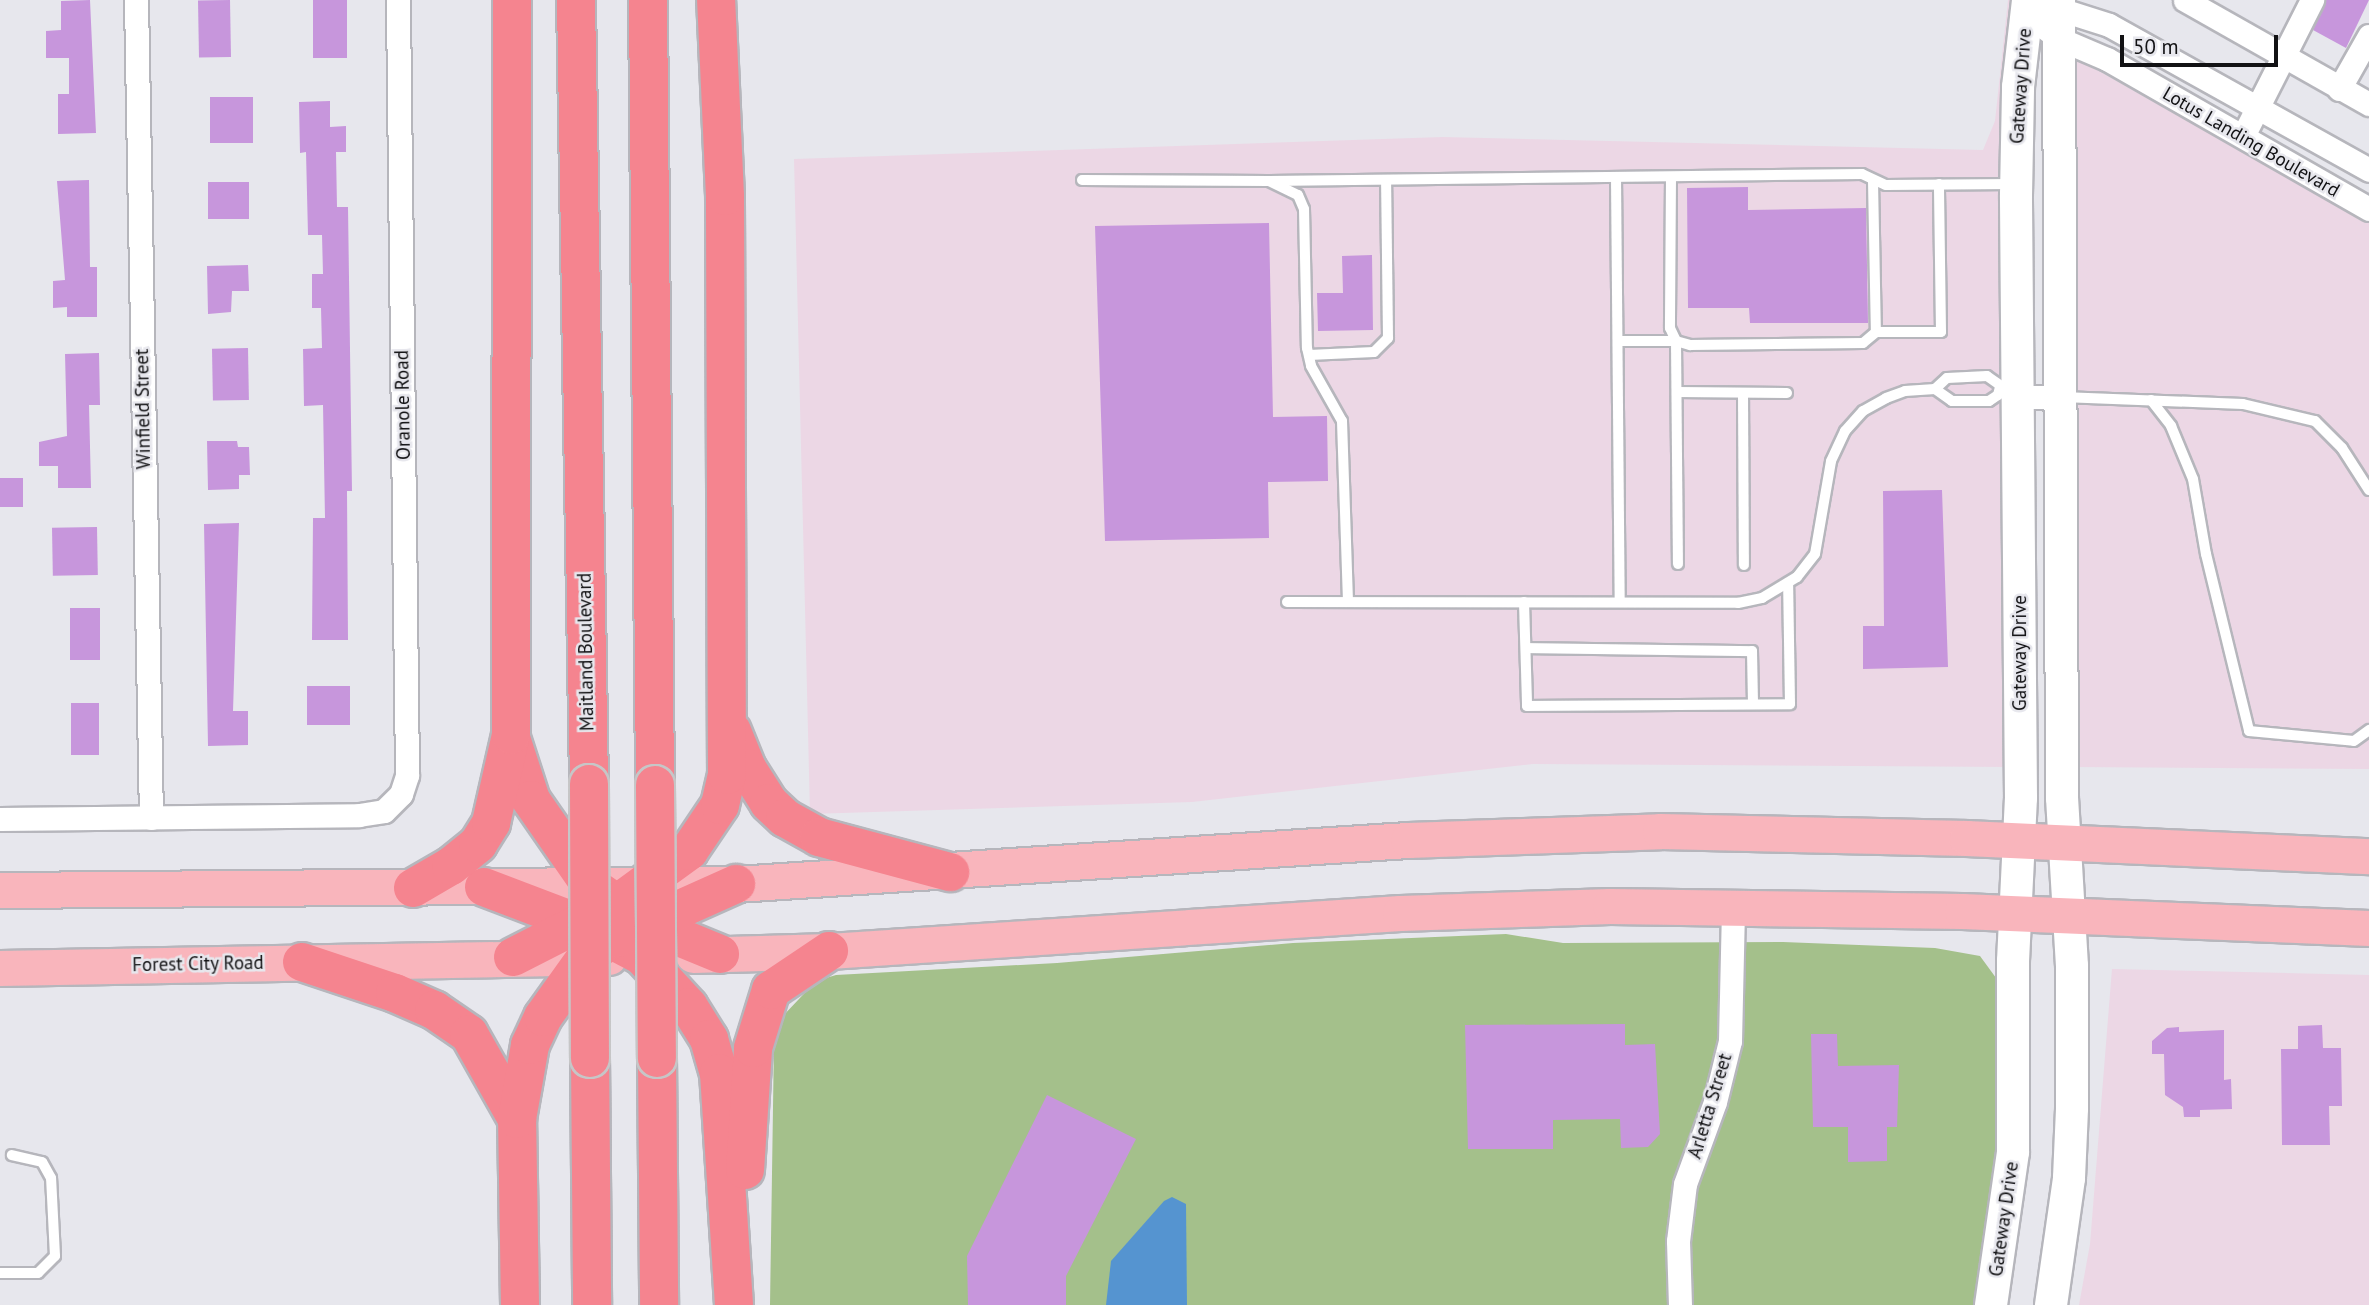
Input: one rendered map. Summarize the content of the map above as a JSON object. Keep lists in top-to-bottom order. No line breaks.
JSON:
{"streets":{"highway":["Maitland Boulevard"],"main road":["Forest City Road"],"street":["Gateway Drive","Lotus Landing Boulevard","Oranole Road","Winfield Street","Arletta Street"]},"crossings":[["Gateway Drive","Lotus Landing Boulevard"],["Oranole Road","Winfield Street"]],"scale_bar":"50 m"}
